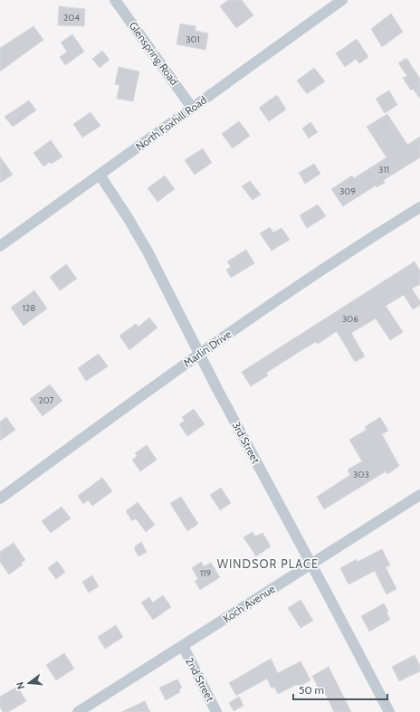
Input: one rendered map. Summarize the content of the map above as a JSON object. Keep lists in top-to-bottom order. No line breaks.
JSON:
{"streets":{"street":["Glenspring Road","North Foxhill Road","Marlin Drive","3rd Street","Koch Avenue","2nd Street"]},"crossings":[["Glenspring Road","North Foxhill Road"],["North Foxhill Road","3rd Street"],["Marlin Drive","3rd Street"],["3rd Street","Koch Avenue"],["Koch Avenue","2nd Street"]],"districts":["WINDSOR PLACE"],"house_numbers":["204","301","311","309","128","306","207","303","119"],"scale_bar":"50 m","north":"left"}
